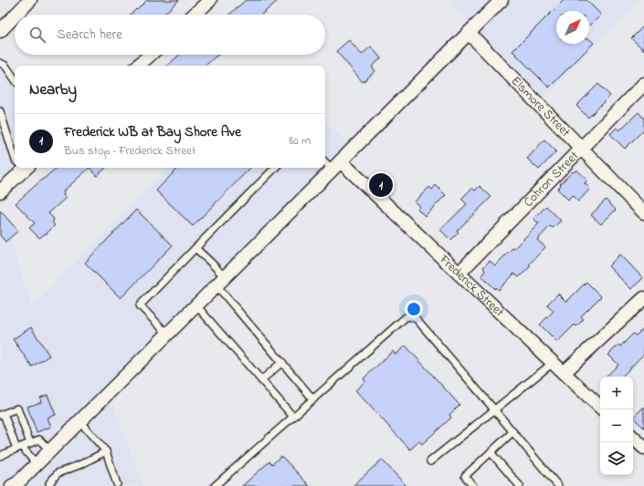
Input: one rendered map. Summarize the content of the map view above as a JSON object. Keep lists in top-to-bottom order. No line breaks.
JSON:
{"streets":{"street":["Elsmore Street","Cohron Street","Frederick Street"]},"crossings":[["Elsmore Street","Cohron Street"],["Cohron Street","Frederick Street"]],"north":"top right","page":{"search":"Search here","heading":"Nearby","list":[{"mark":"1","name":"Frederick WB at Bay Shore Ave","note":"Bus stop · Frederick Street","value":"80 m"}],"pins":"1","map_buttons":["+","−"]}}
